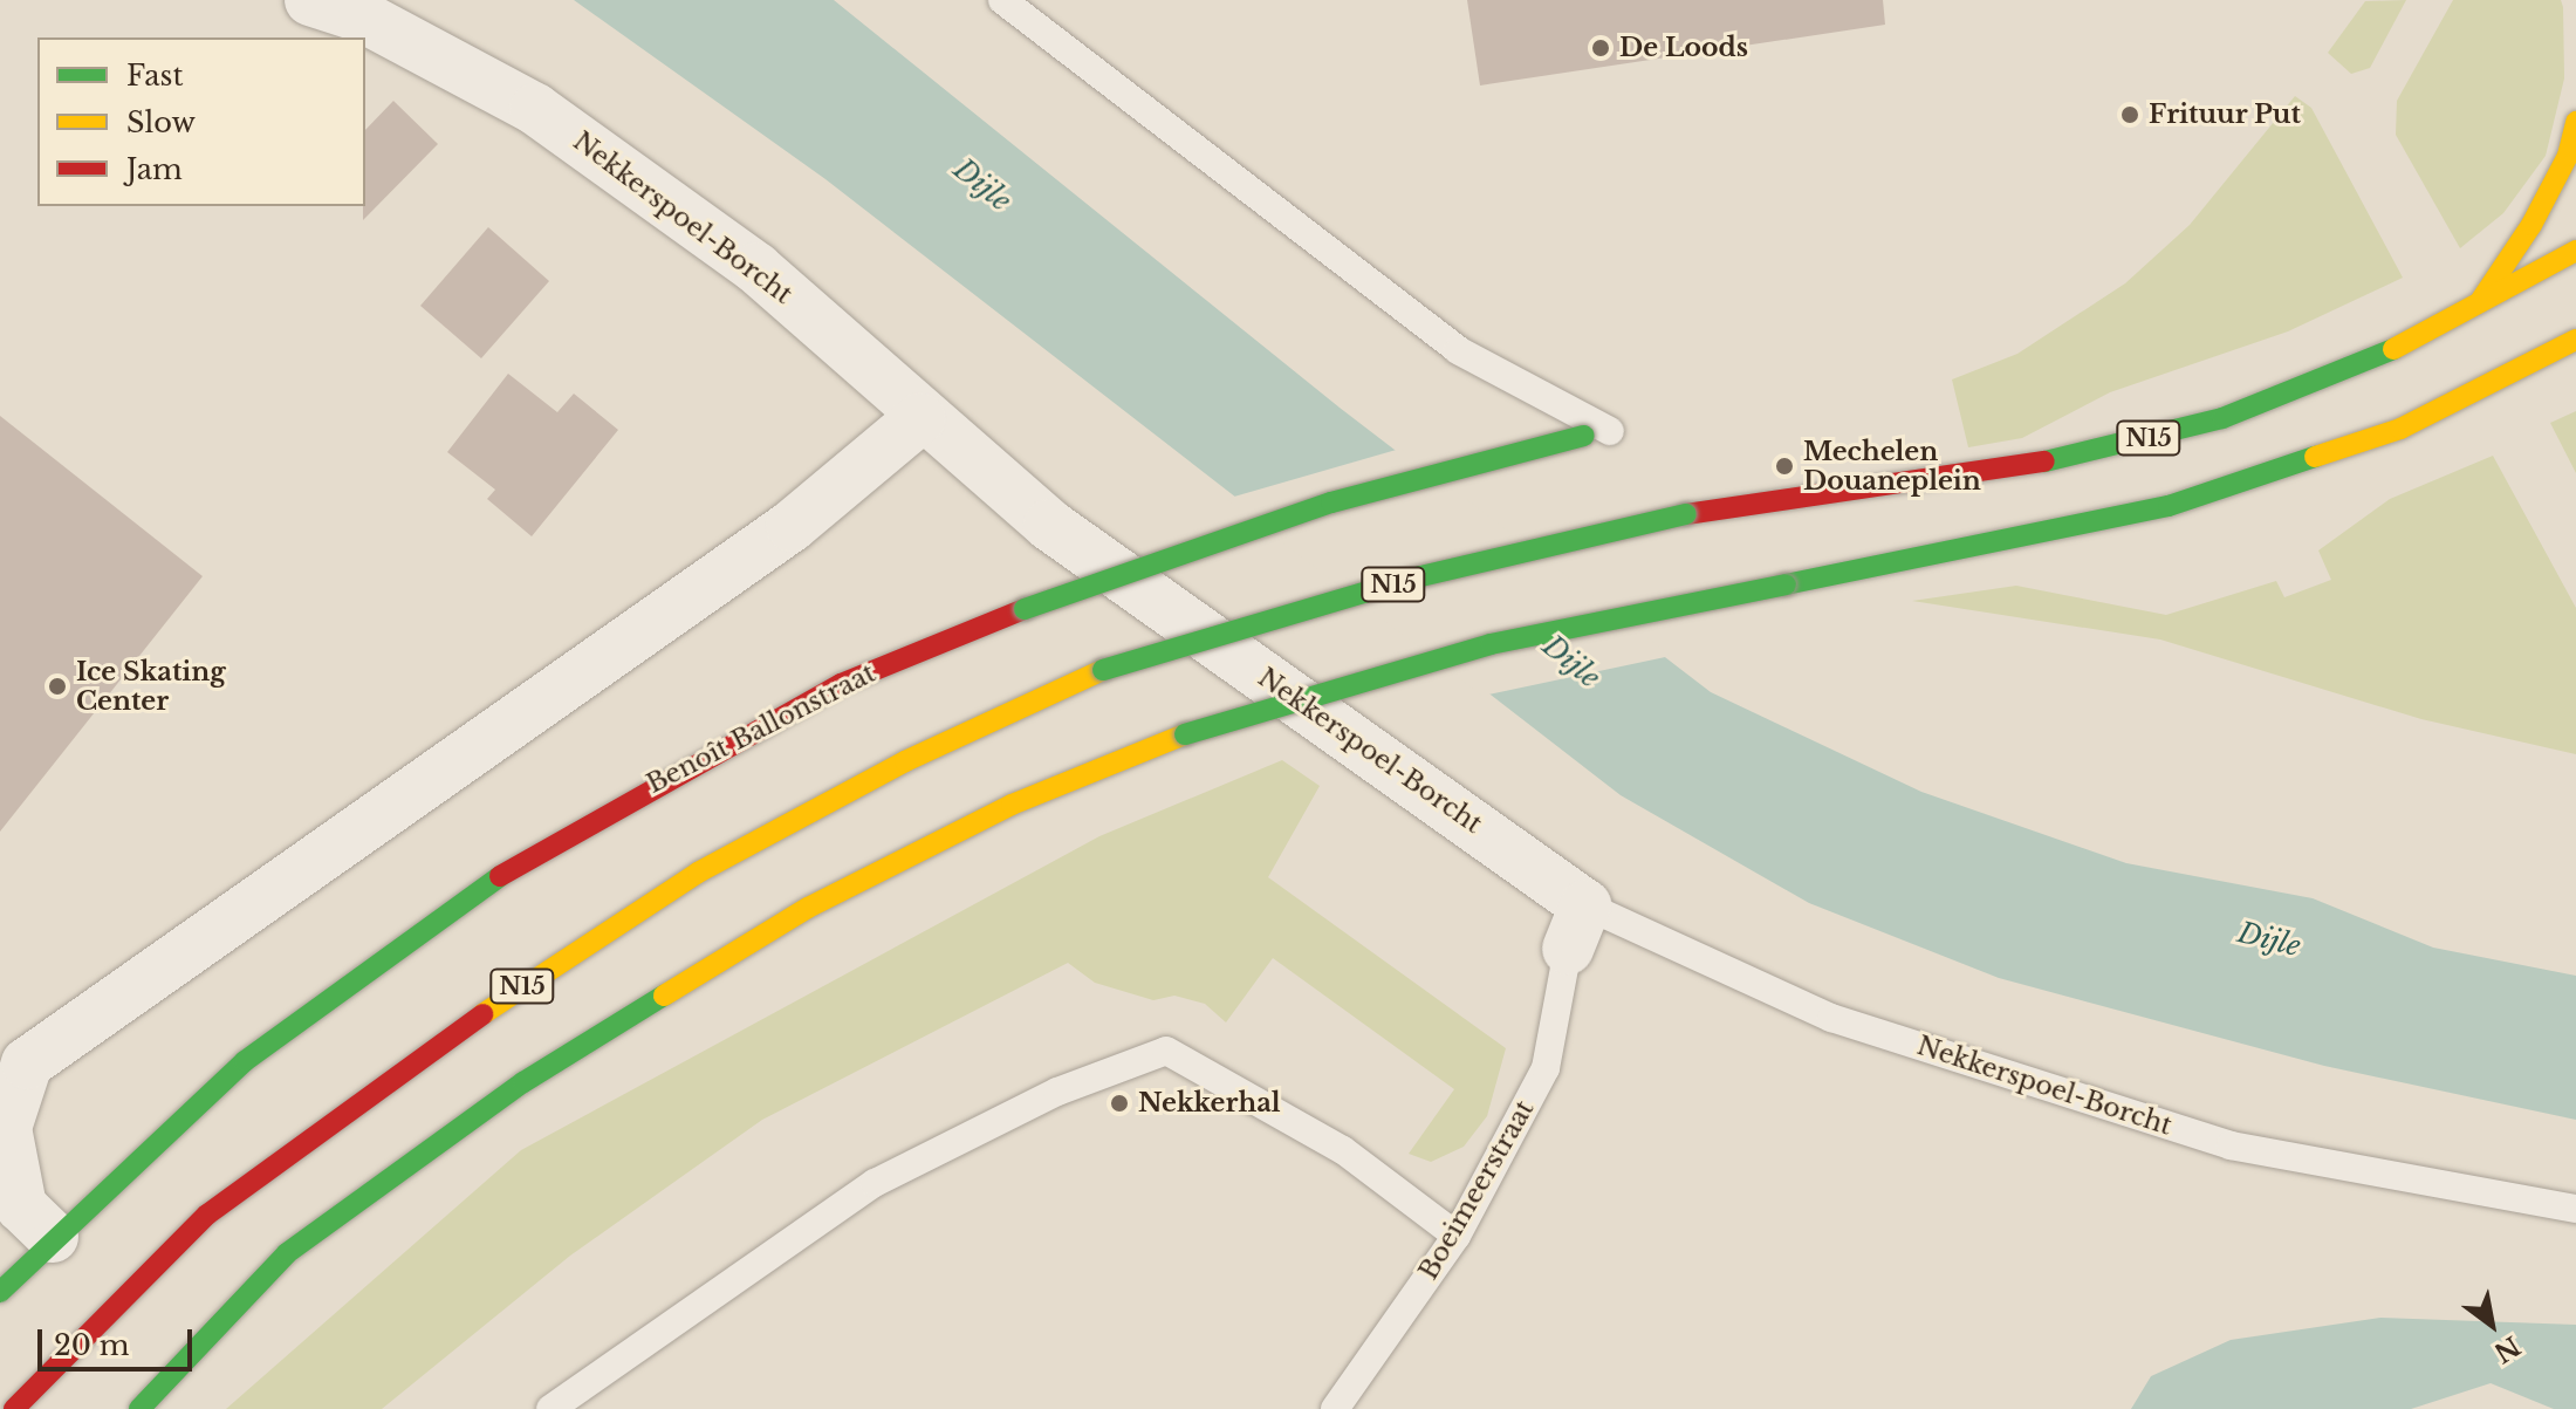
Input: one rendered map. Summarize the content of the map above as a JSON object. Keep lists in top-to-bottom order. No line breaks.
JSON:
{"streets":{"main road":["N15","Benoît Ballonstraat"],"street":["Nekkerspoel-Borcht"],"lane":["Boeimeerstraat"]},"crossings":[["Nekkerspoel-Borcht","Boeimeerstraat"]],"water":["Dijle"],"places":["De Loods","Frituur Put","Mechelen Douaneplein","Ice Skating Center","Nekkerhal"],"legend":["Fast","Slow","Jam"],"scale_bar":"20 m","north":"bottom right"}
